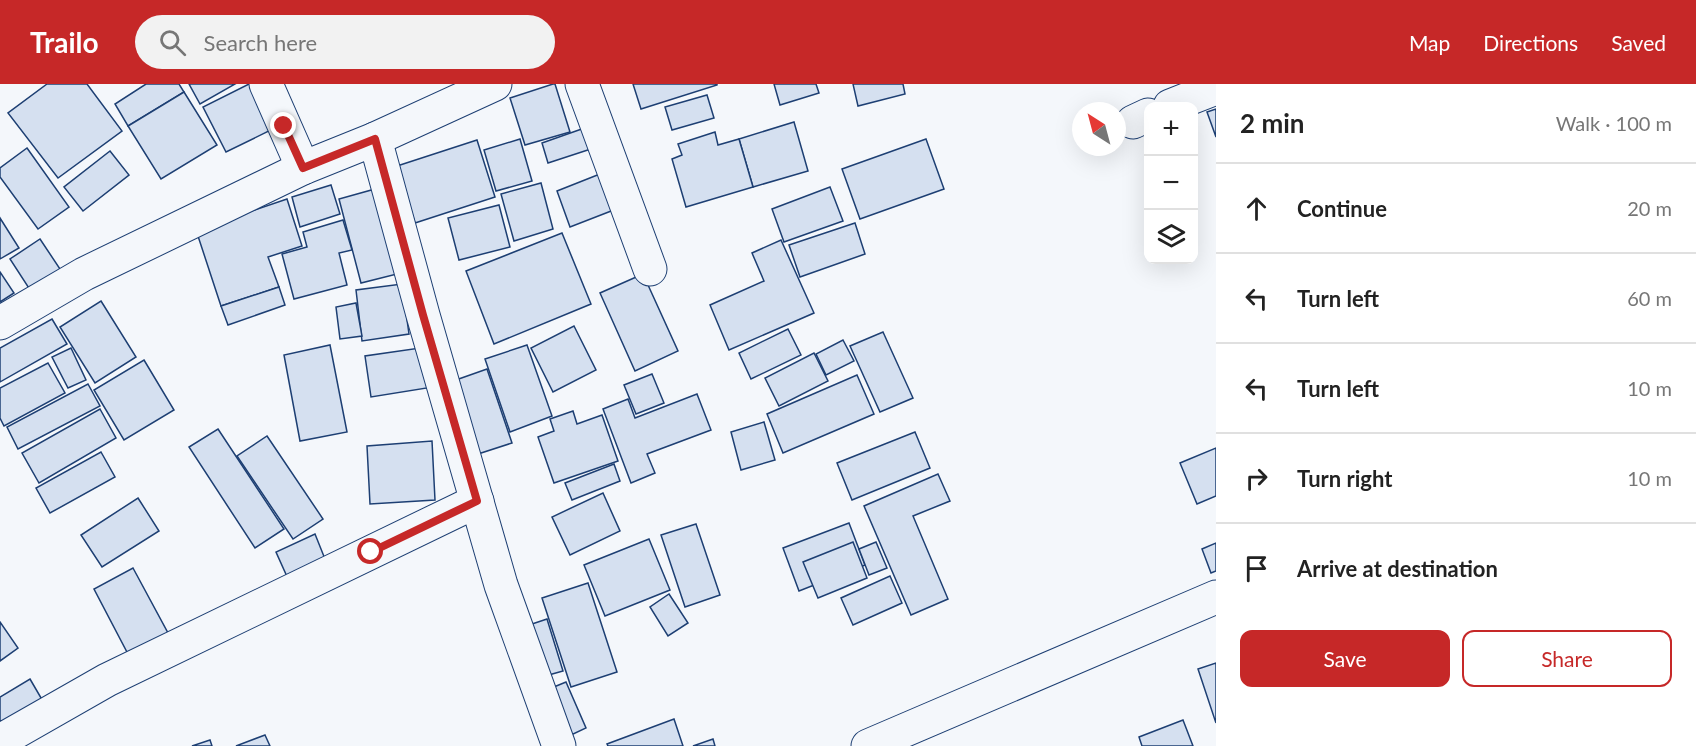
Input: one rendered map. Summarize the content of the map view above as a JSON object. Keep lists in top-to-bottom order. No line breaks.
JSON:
{"north":"top left","page":{"header":"Trailo","search":"Search here","nav":["Map","Directions","Saved"],"heading":["2 min","Walk · 100 m"],"map_buttons":["+","−"],"list":[["Continue","20 m"],["Turn left","60 m"],["Turn left","10 m"],["Turn right","10 m"],"Arrive at destination"],"buttons":["Save","Share"]}}
